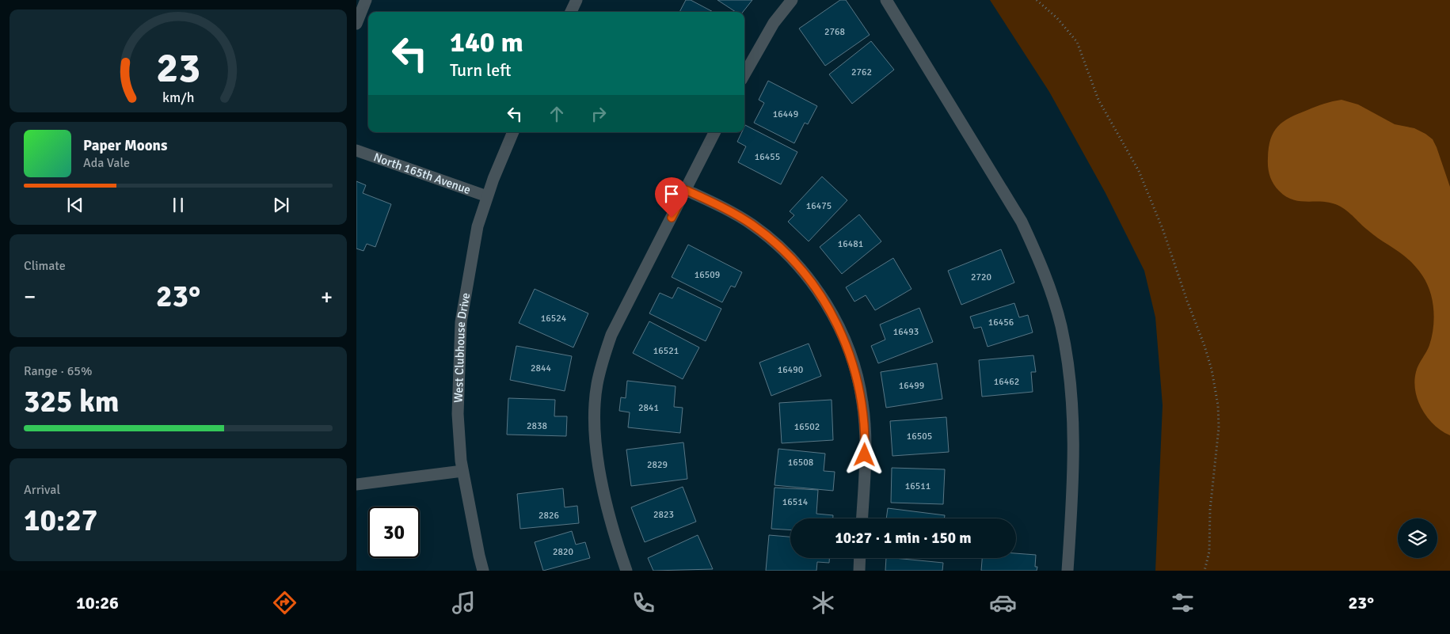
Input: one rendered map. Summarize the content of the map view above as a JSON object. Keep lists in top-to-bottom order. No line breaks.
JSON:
{"streets":{"street":["North 165th Avenue","West Clubhouse Drive"]},"crossings":[["North 165th Avenue","West Clubhouse Drive"]],"house_numbers":["2768","2762","16449","16455","16475","16481","16509","2720","16524","16456","16493","16521","2844","16490","16462","16499","2841","2838","16502","16505","16508","2829","16511","16514","2823","2826","2820"],"page":{"turn":["140 m","Turn left"],"song":["Paper Moons","Ada Vale"],"tile":["Climate",["Range · 65%","325 km"],["Arrival","10:27"]],"heat":["−","23°","+"],"limit":"30","trip":"10:27 · 1 min · 150 m","tabs":["10:26","23°"],"gauge":["23","km/h"]}}
